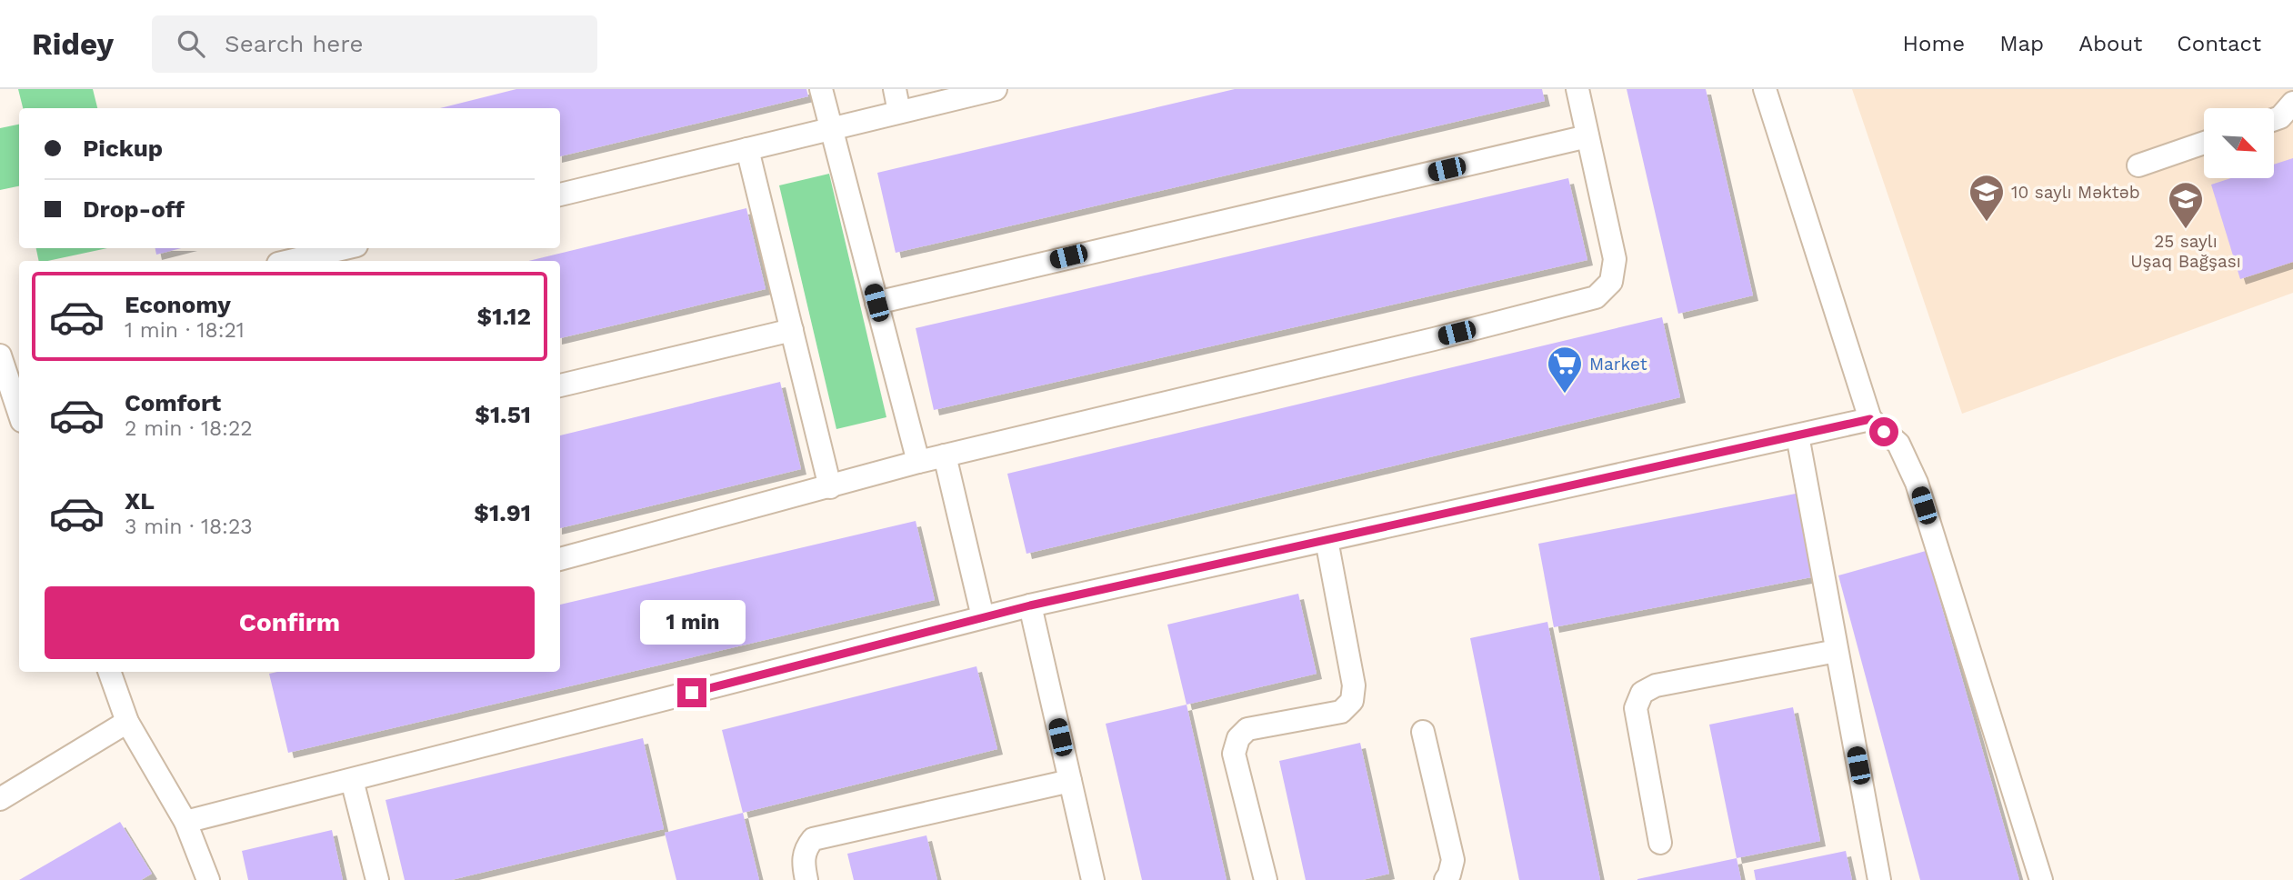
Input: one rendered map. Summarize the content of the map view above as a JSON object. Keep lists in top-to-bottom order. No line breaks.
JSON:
{"places":{"school or university":["10 saylı Məktəb","25 saylı Uşaq Bağşası"],"supermarket":["Market"]},"north":"bottom right","page":{"header":"Ridey","search":"Search here","nav":["Home","Map","About","Contact"],"banner":["Pickup","Drop-off"],"list":[{"name":"Economy","note":"1 min · 18:21","value":"$1.12"},{"name":"Comfort","note":"2 min · 18:22","value":"$1.51"},{"name":"XL","note":"3 min · 18:23","value":"$1.91"}],"buttons":"Confirm","bubble":"1 min"}}
